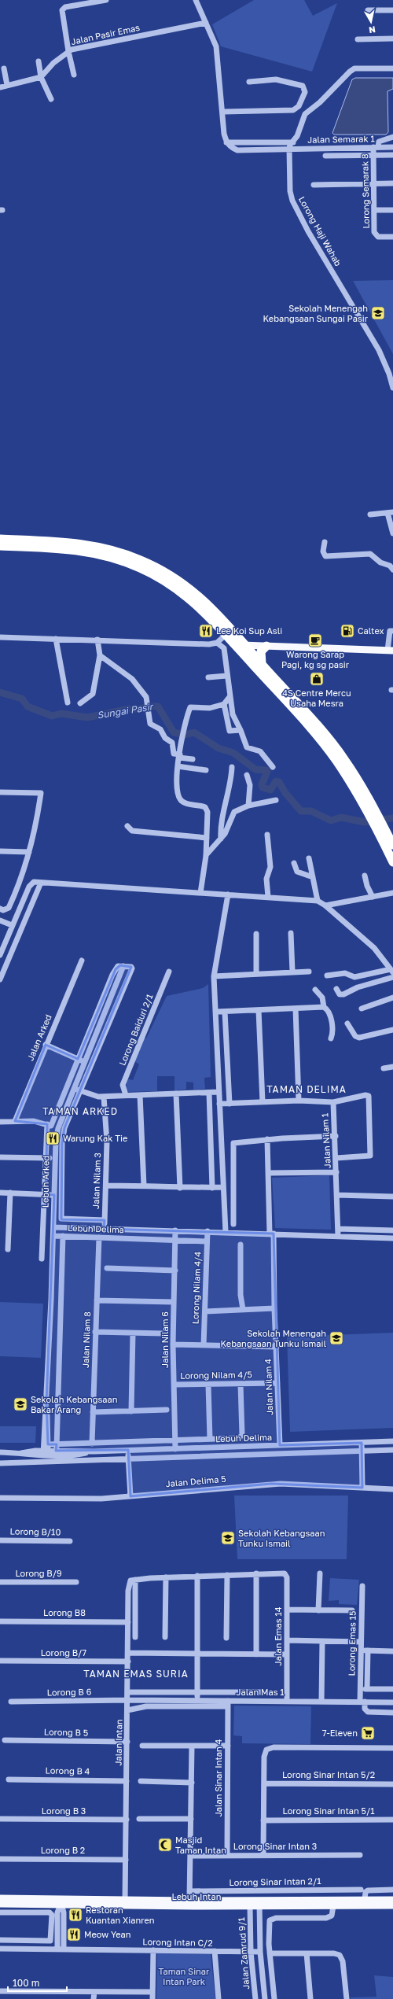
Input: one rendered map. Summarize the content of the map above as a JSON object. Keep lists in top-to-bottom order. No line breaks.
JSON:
{"streets":{"main road":["Lebuh Intan"],"street":["Jalan Pasir Emas","Jalan Semarak 1","Lorong Semarak 8","Lorong Haji Wahab","Lorong Baiduri 2/1","Jalan Arked","Jalan Nilam 1","Jalan Nilam 3","Lebuh Arked","Lebuh Delima","Lorong Nilam 4/4","Jalan Nilam 8","Jalan Nilam 6","Lorong Nilam 4/5","Jalan Nilam 4","Jalan Delima 5","Lorong B/10","Lorong B/9","Lorong B8","Jalan Emas 14","Lorong Emas 15","Lorong B/7","Lorong B 6","Jalan Mas 1","Lorong B 5","Jalan Intan","Lorong B 4","Lorong Sinar Intan 5/2","Jalan Sinar Intan 4","Lorong B 3","Lorong Sinar Intan 5/1","Lorong Sinar Intan 3","Lorong B 2","Lorong Sinar Intan 2/1","Lorong Intan C/2","Jalan Zamrud 9/1"]},"crossings":[["Jalan Semarak 1","Lorong Semarak 8"],["Jalan Semarak 1","Lorong Haji Wahab"],["Lebuh Arked","Lebuh Delima"],["Lebuh Delima","Lorong Nilam 4/4"],["Lebuh Delima","Jalan Nilam 8"],["Lebuh Delima","Jalan Nilam 6"],["Lebuh Delima","Lorong Nilam 4/5"],["Lebuh Delima","Jalan Nilam 4"],["Jalan Nilam 6","Lorong Nilam 4/5"],["Lorong Nilam 4/5","Jalan Nilam 4"],["Lorong B8","Jalan Intan"],["Jalan Emas 14","Jalan Mas 1"],["Lorong Emas 15","Jalan Mas 1"],["Lorong B/7","Jalan Intan"],["Lorong B 6","Jalan Mas 1"],["Lorong B 6","Jalan Intan"],["Jalan Mas 1","Jalan Intan"],["Jalan Mas 1","Jalan Sinar Intan 4"],["Lorong B 5","Jalan Intan"],["Jalan Intan","Lorong B 4"],["Jalan Intan","Lorong B 3"],["Jalan Intan","Lorong B 2"],["Jalan Intan","Lebuh Intan"],["Jalan Sinar Intan 4","Lorong Sinar Intan 3"],["Lebuh Intan","Jalan Zamrud 9/1"],["Lorong Intan C/2","Jalan Zamrud 9/1"]],"districts":["TAMAN DELIMA","TAMAN ARKED","TAMAN EMAS SURIA"],"water":["Sungai Pasir"],"parks":["Taman Sinar Intan Park"],"places":{"school or university":["Sekolah Menengah Kebangsaan Sungai Pasir","Sekolah Menengah Kebangsaan Tunku Ismail","Sekolah Kebangsaan Bakar Arang","Sekolah Kebangsaan Tunku Ismail"],"restaurant":["Lee Koi Sup Asli","Warung Kak Tie","Restoran Kuantan Xianren","Meow Yean"],"fuel station":["Caltex"],"cafe":["Warong Sarap Pagi, kg sg pasir"],"shop":["4S Centre Mercu Usaha Mesra"],"supermarket":["7-Eleven"],"mosque":["Masjid Taman Intan"]},"scale_bar":"100 m","north":"bottom"}
